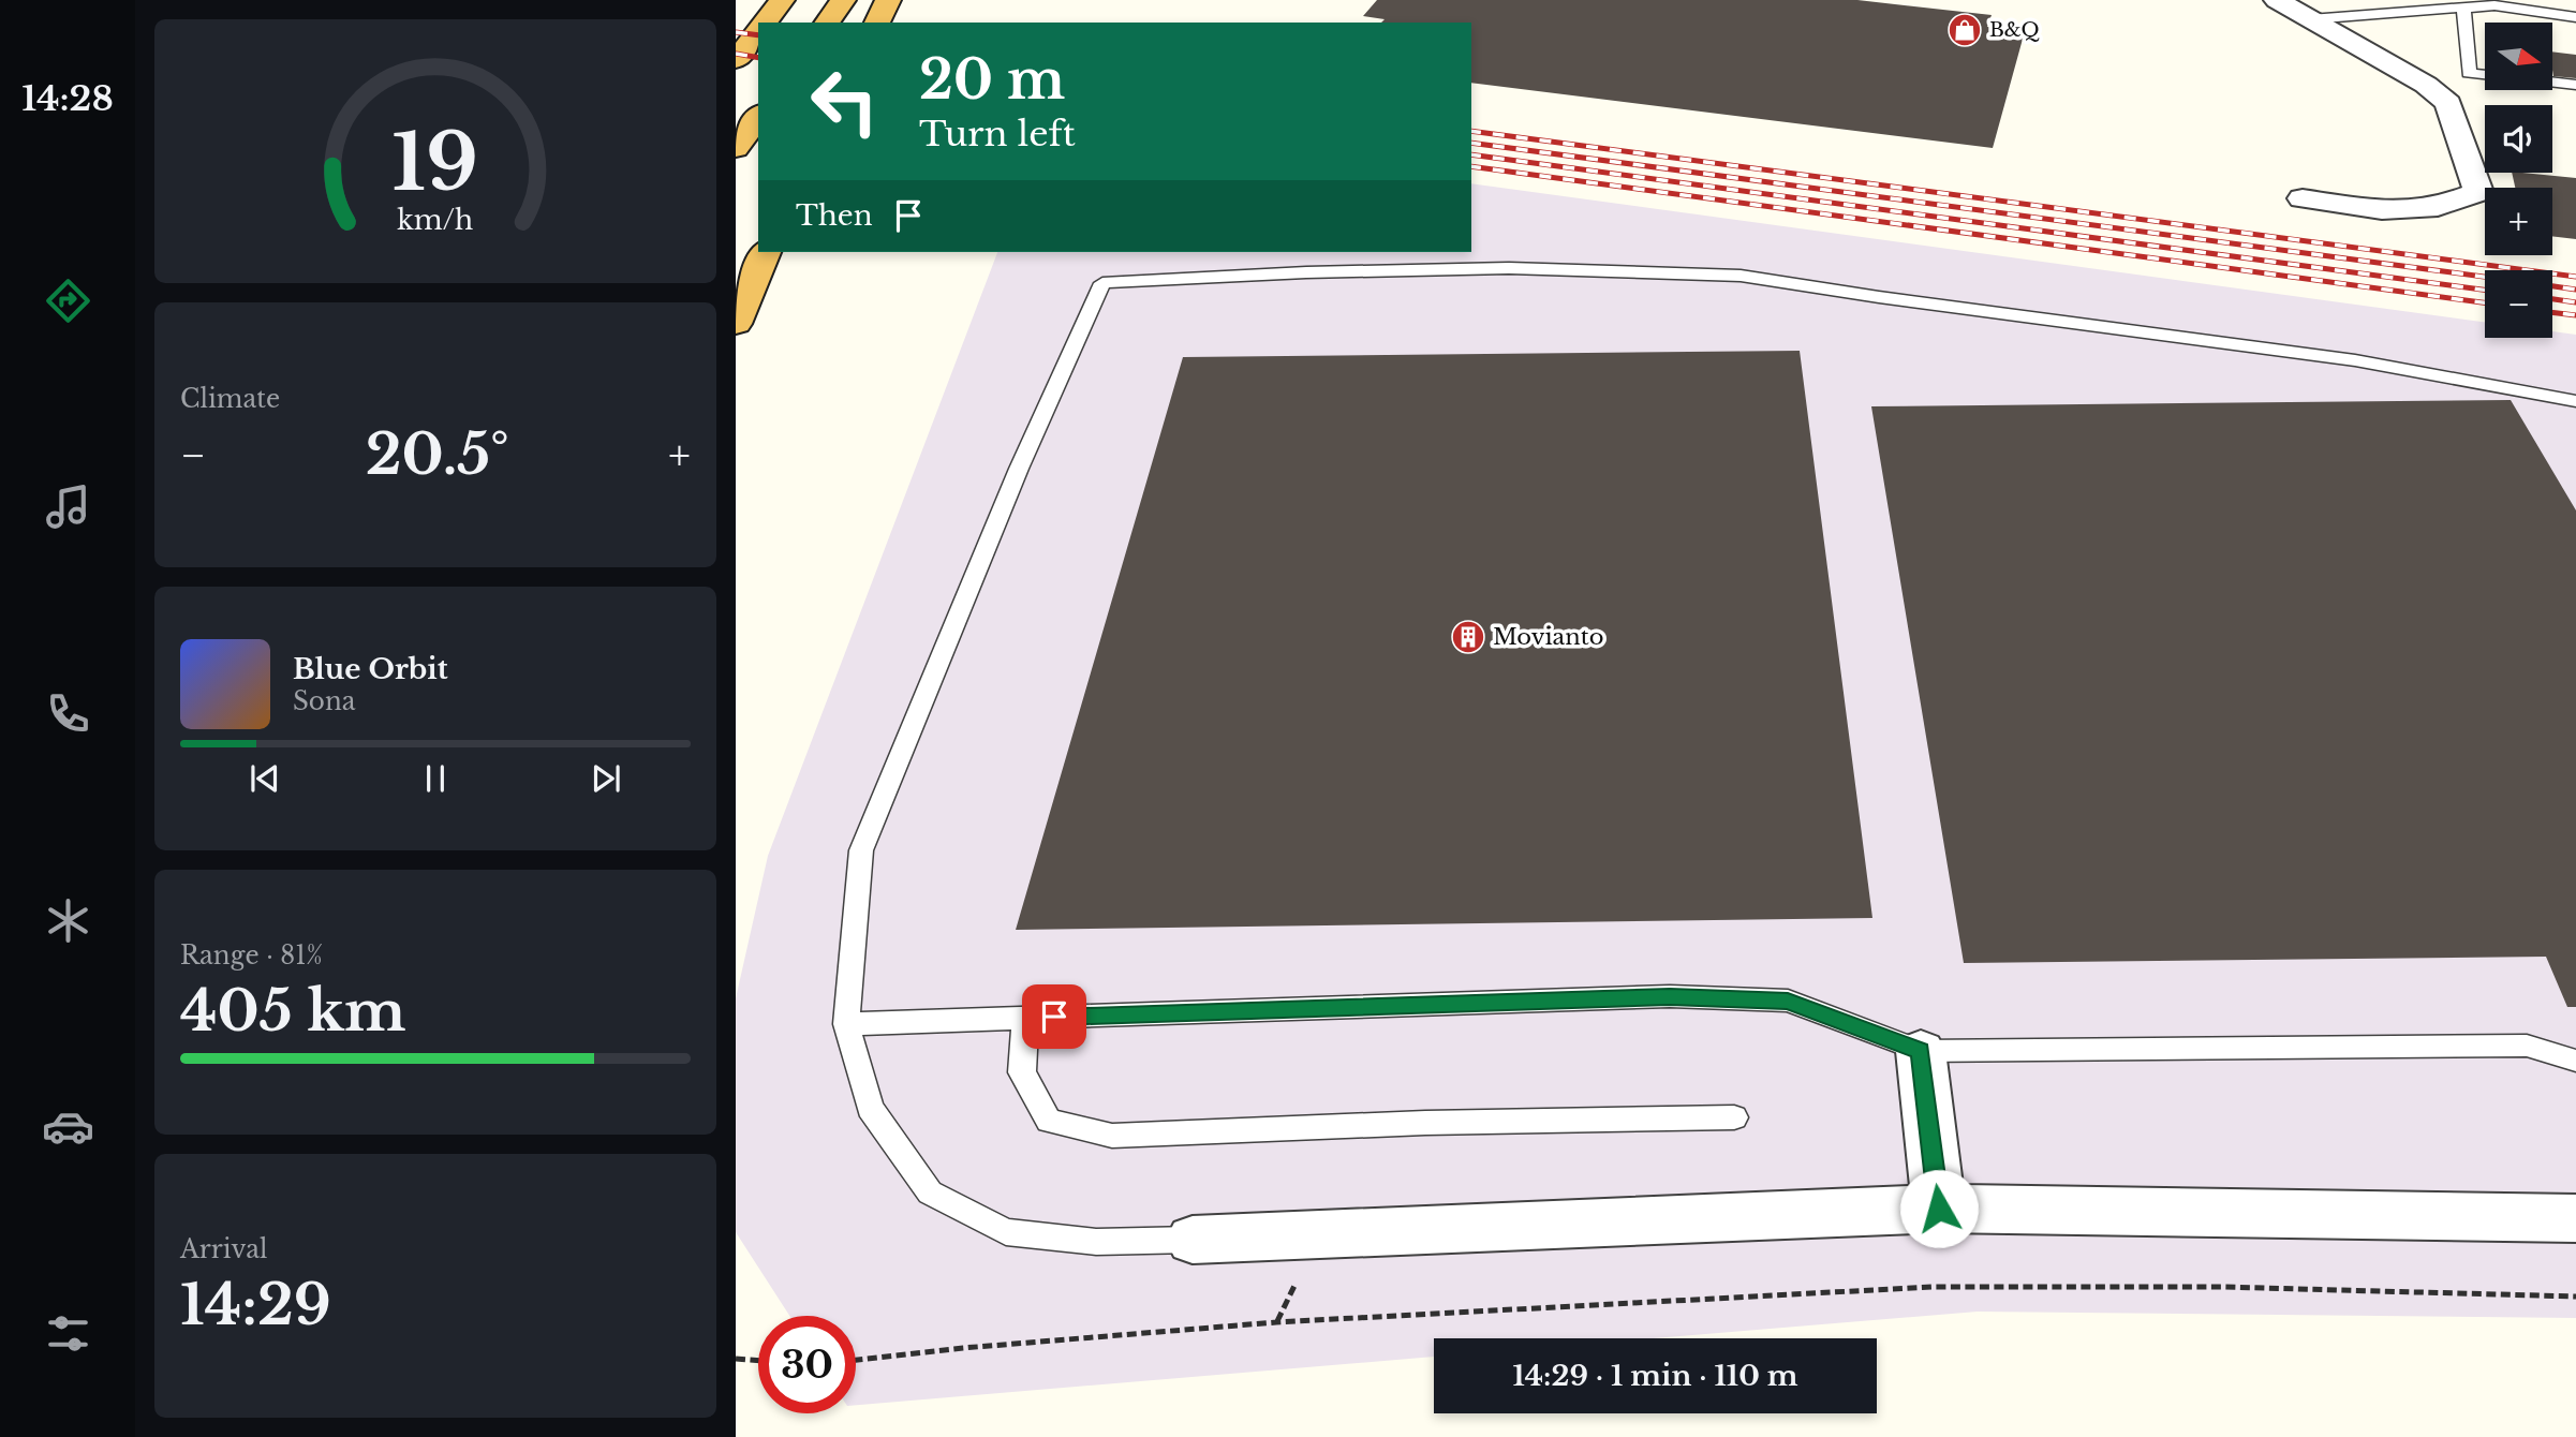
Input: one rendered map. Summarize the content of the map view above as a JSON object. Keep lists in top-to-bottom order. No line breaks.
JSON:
{"places":{"shop":["B&Q"],"building":["Movianto"]},"north":"right","page":{"tabs":"14:28","map_buttons":["+","−"],"turn":["20 m","Turn left"],"then":"Then","tile":["Climate",["Range · 81%","405 km"],["Arrival","14:29"]],"heat":["−","20.5°","+"],"song":["Blue Orbit","Sona"],"limit":"30","trip":"14:29 · 1 min · 110 m","gauge":["19","km/h"]}}
